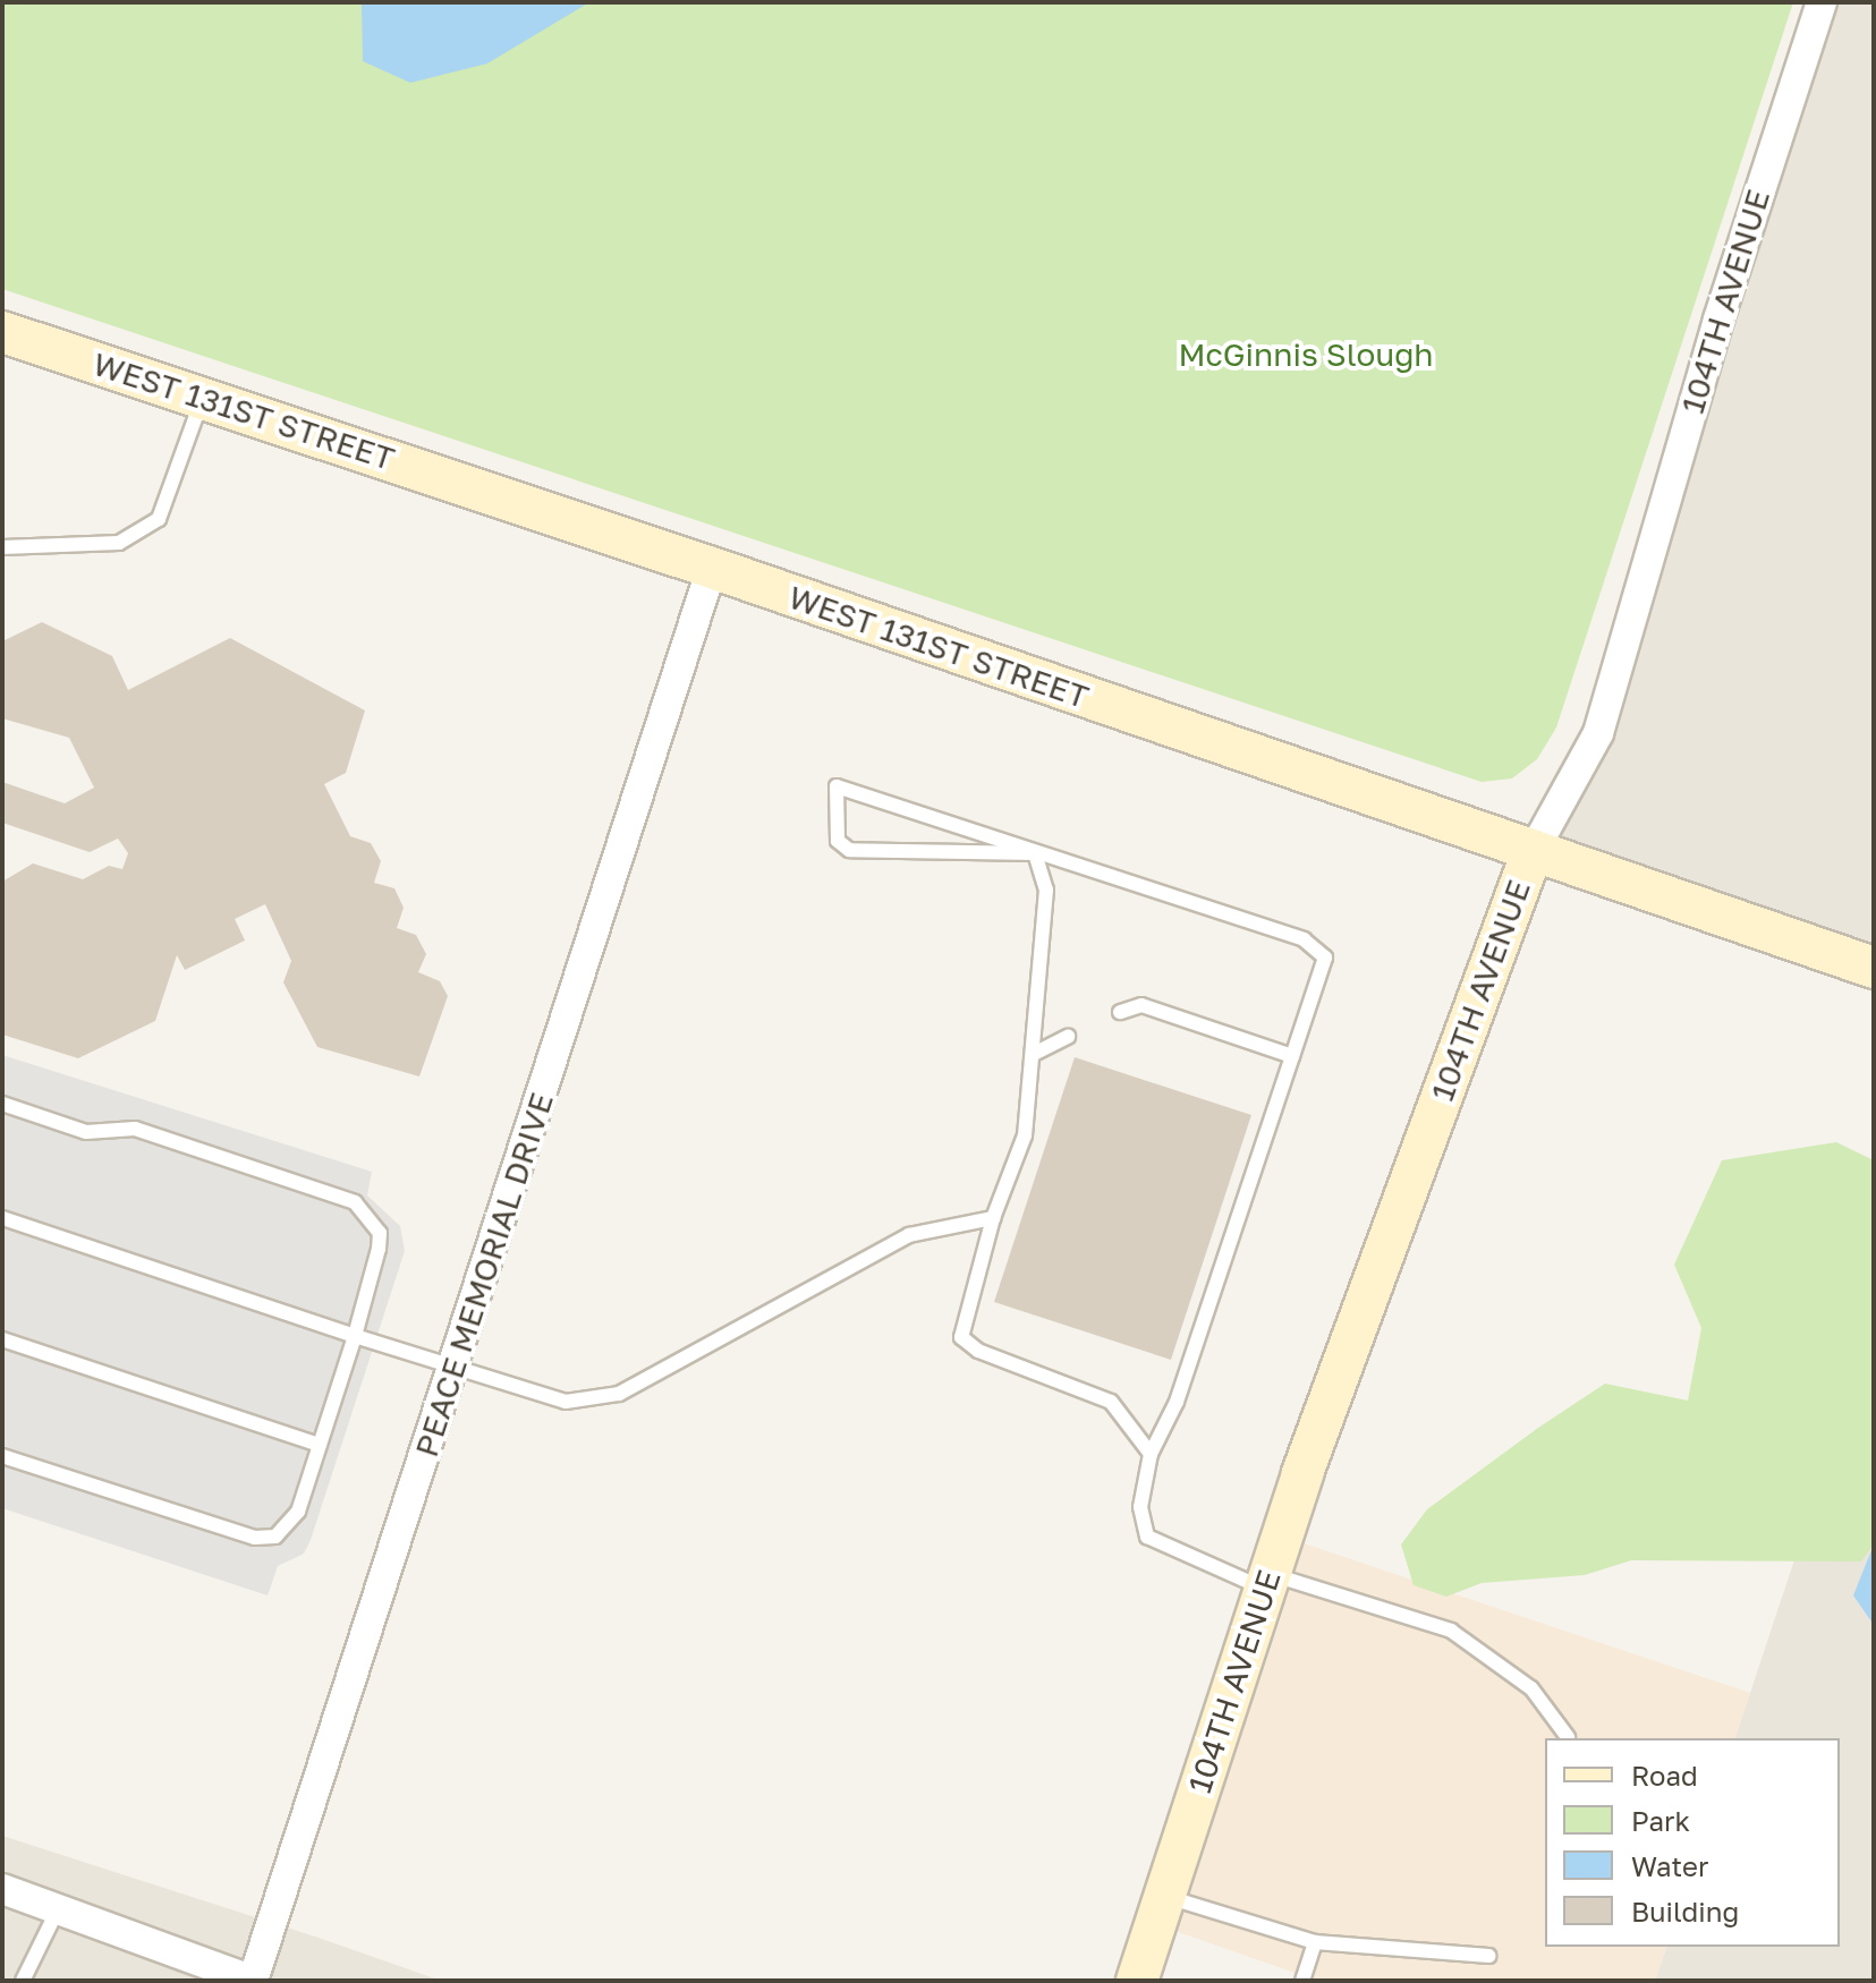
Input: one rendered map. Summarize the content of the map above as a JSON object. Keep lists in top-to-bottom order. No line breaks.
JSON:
{"streets":{"street":["104TH AVENUE","WEST 131ST STREET","PEACE MEMORIAL DRIVE"]},"crossings":[["104TH AVENUE","WEST 131ST STREET"],["WEST 131ST STREET","PEACE MEMORIAL DRIVE"]],"parks":["McGinnis Slough"],"legend":["Road","Park","Water","Building"]}
